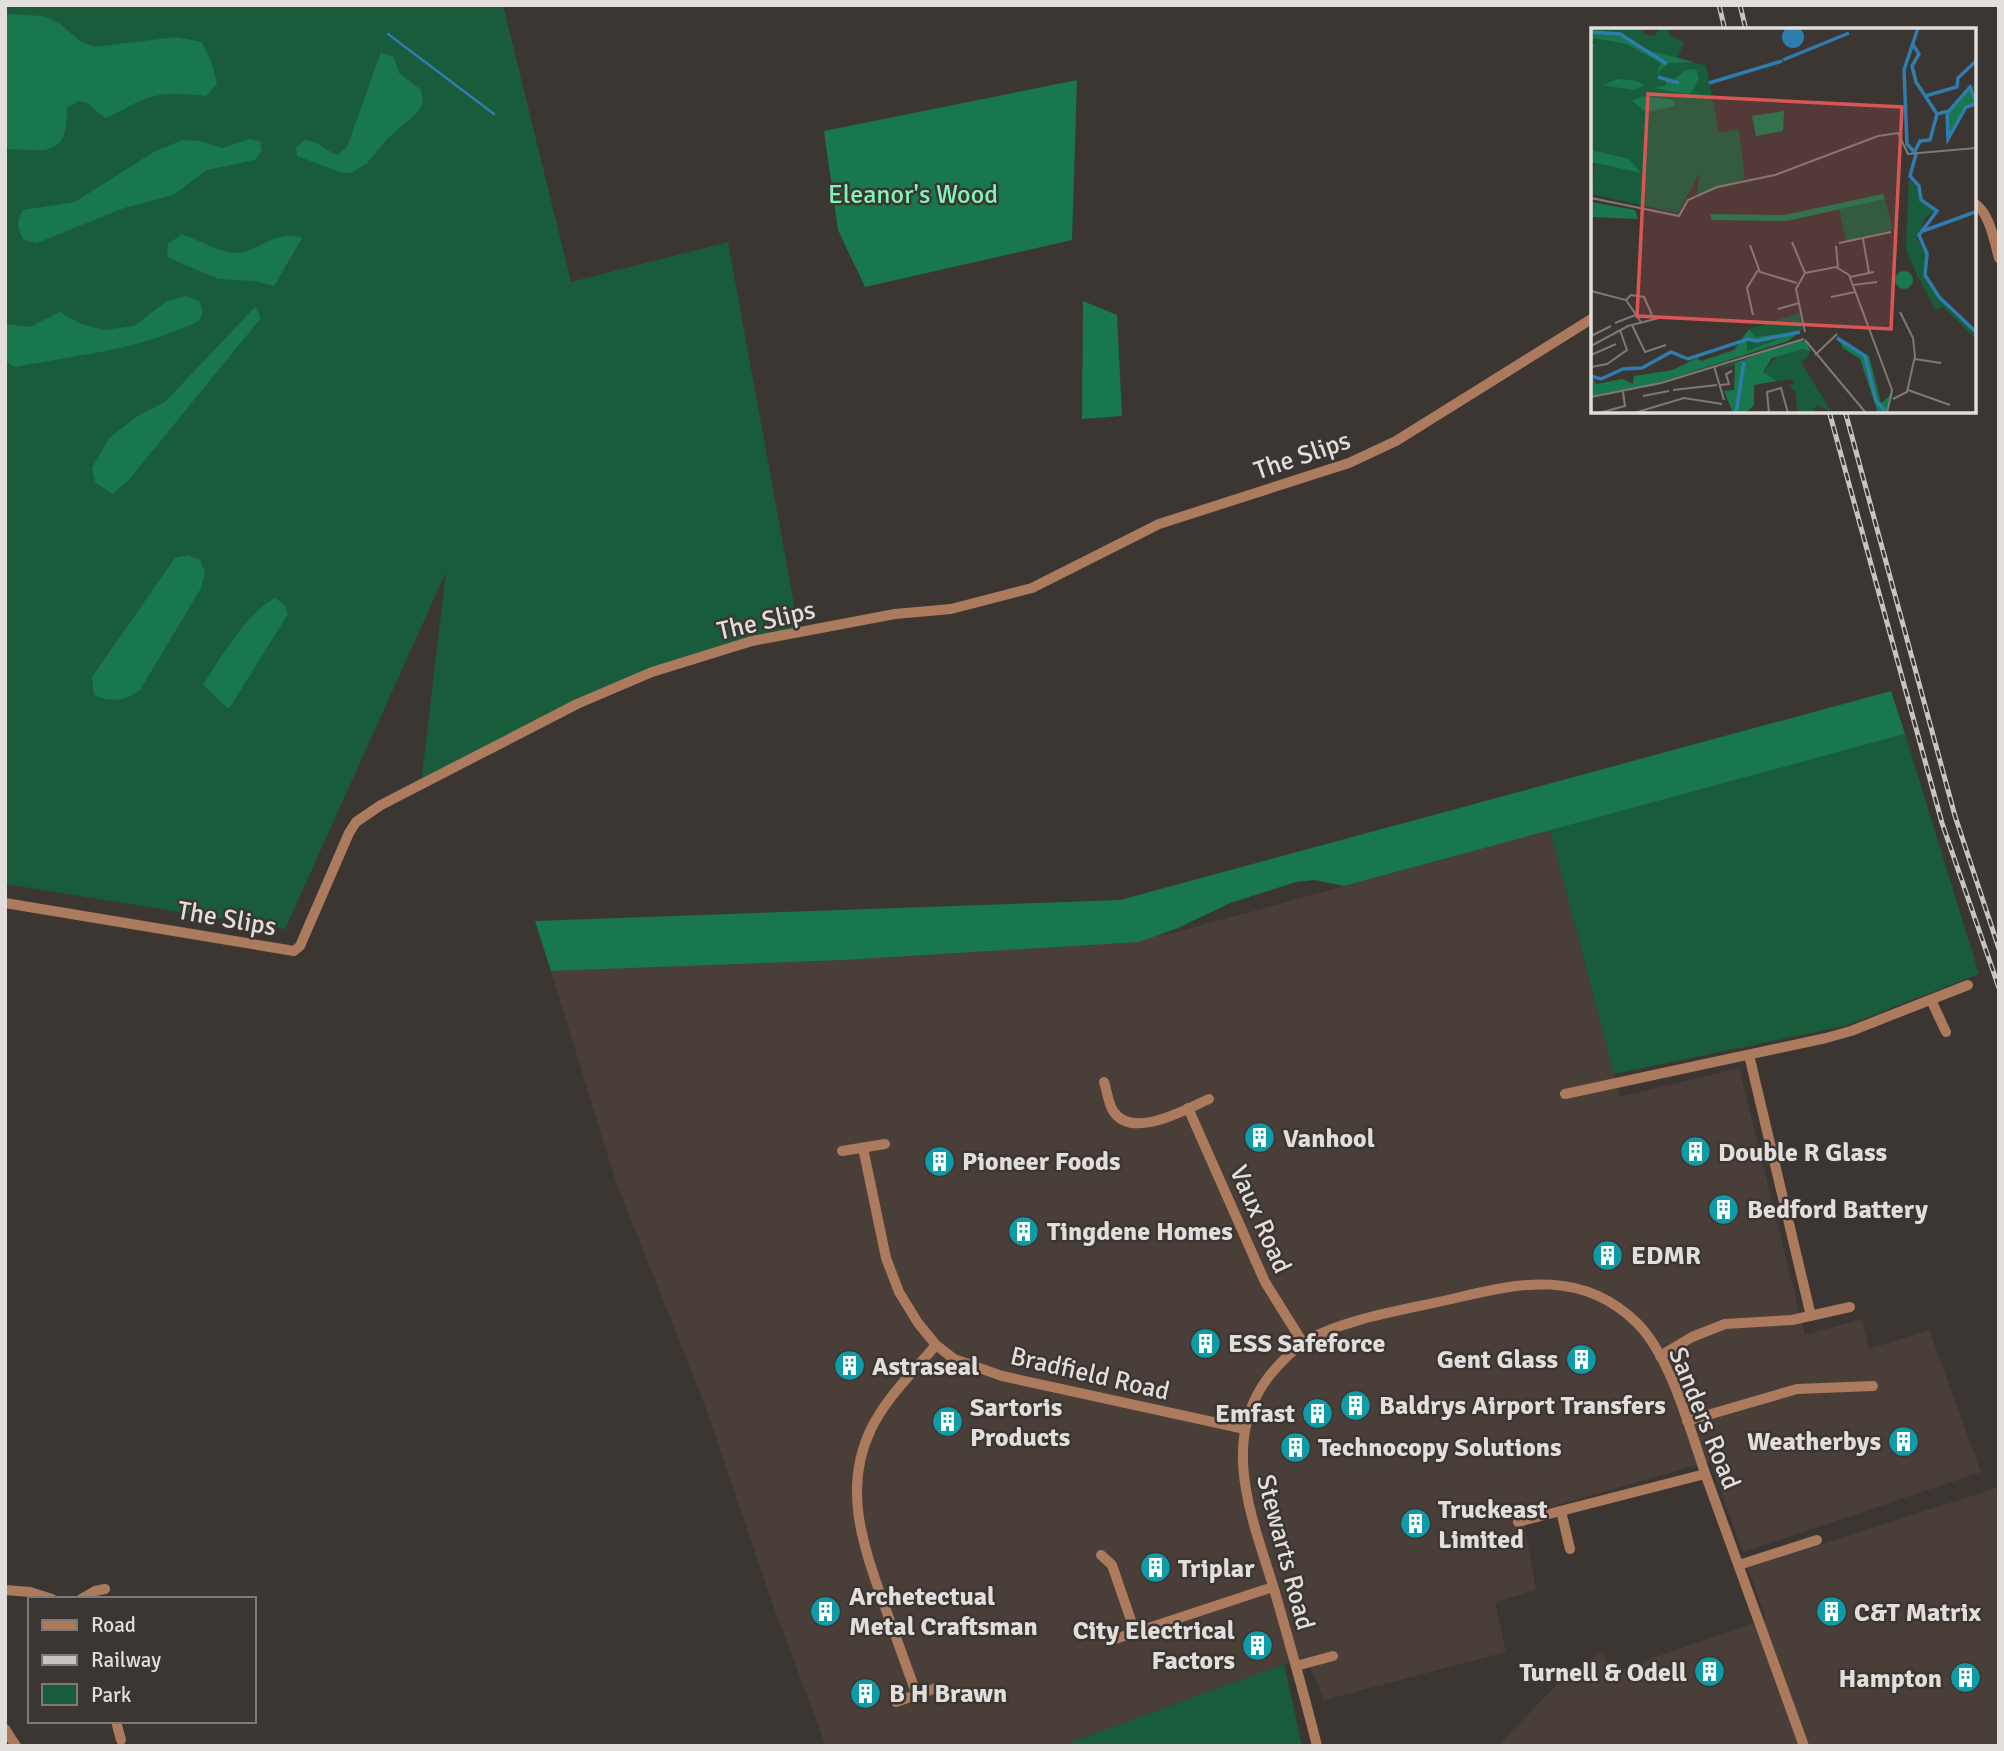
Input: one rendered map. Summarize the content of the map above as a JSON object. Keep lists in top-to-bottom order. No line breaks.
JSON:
{"streets":{"street":["The Slips","Vaux Road","Bradfield Road","Sanders Road","Stewarts Road"]},"crossings":[["Vaux Road","Sanders Road"],["Vaux Road","Stewarts Road"],["Bradfield Road","Stewarts Road"],["Sanders Road","Stewarts Road"]],"parks":["Eleanor's Wood"],"places":{"building":["Vanhool","Double R Glass","Pioneer Foods","Bedford Battery","Tingdene Homes","EDMR","ESS Safeforce","Gent Glass","Astraseal","Baldrys Airport Transfers","Emfast","Sartoris Products","Weatherbys","Technocopy Solutions","Truckeast Limited","Triplar","Archetectual Metal Craftsman","C&T Matrix","City Electrical Factors","Turnell & Odell","Hampton","B H Brawn"]},"legend":["Road","Railway","Park"]}
